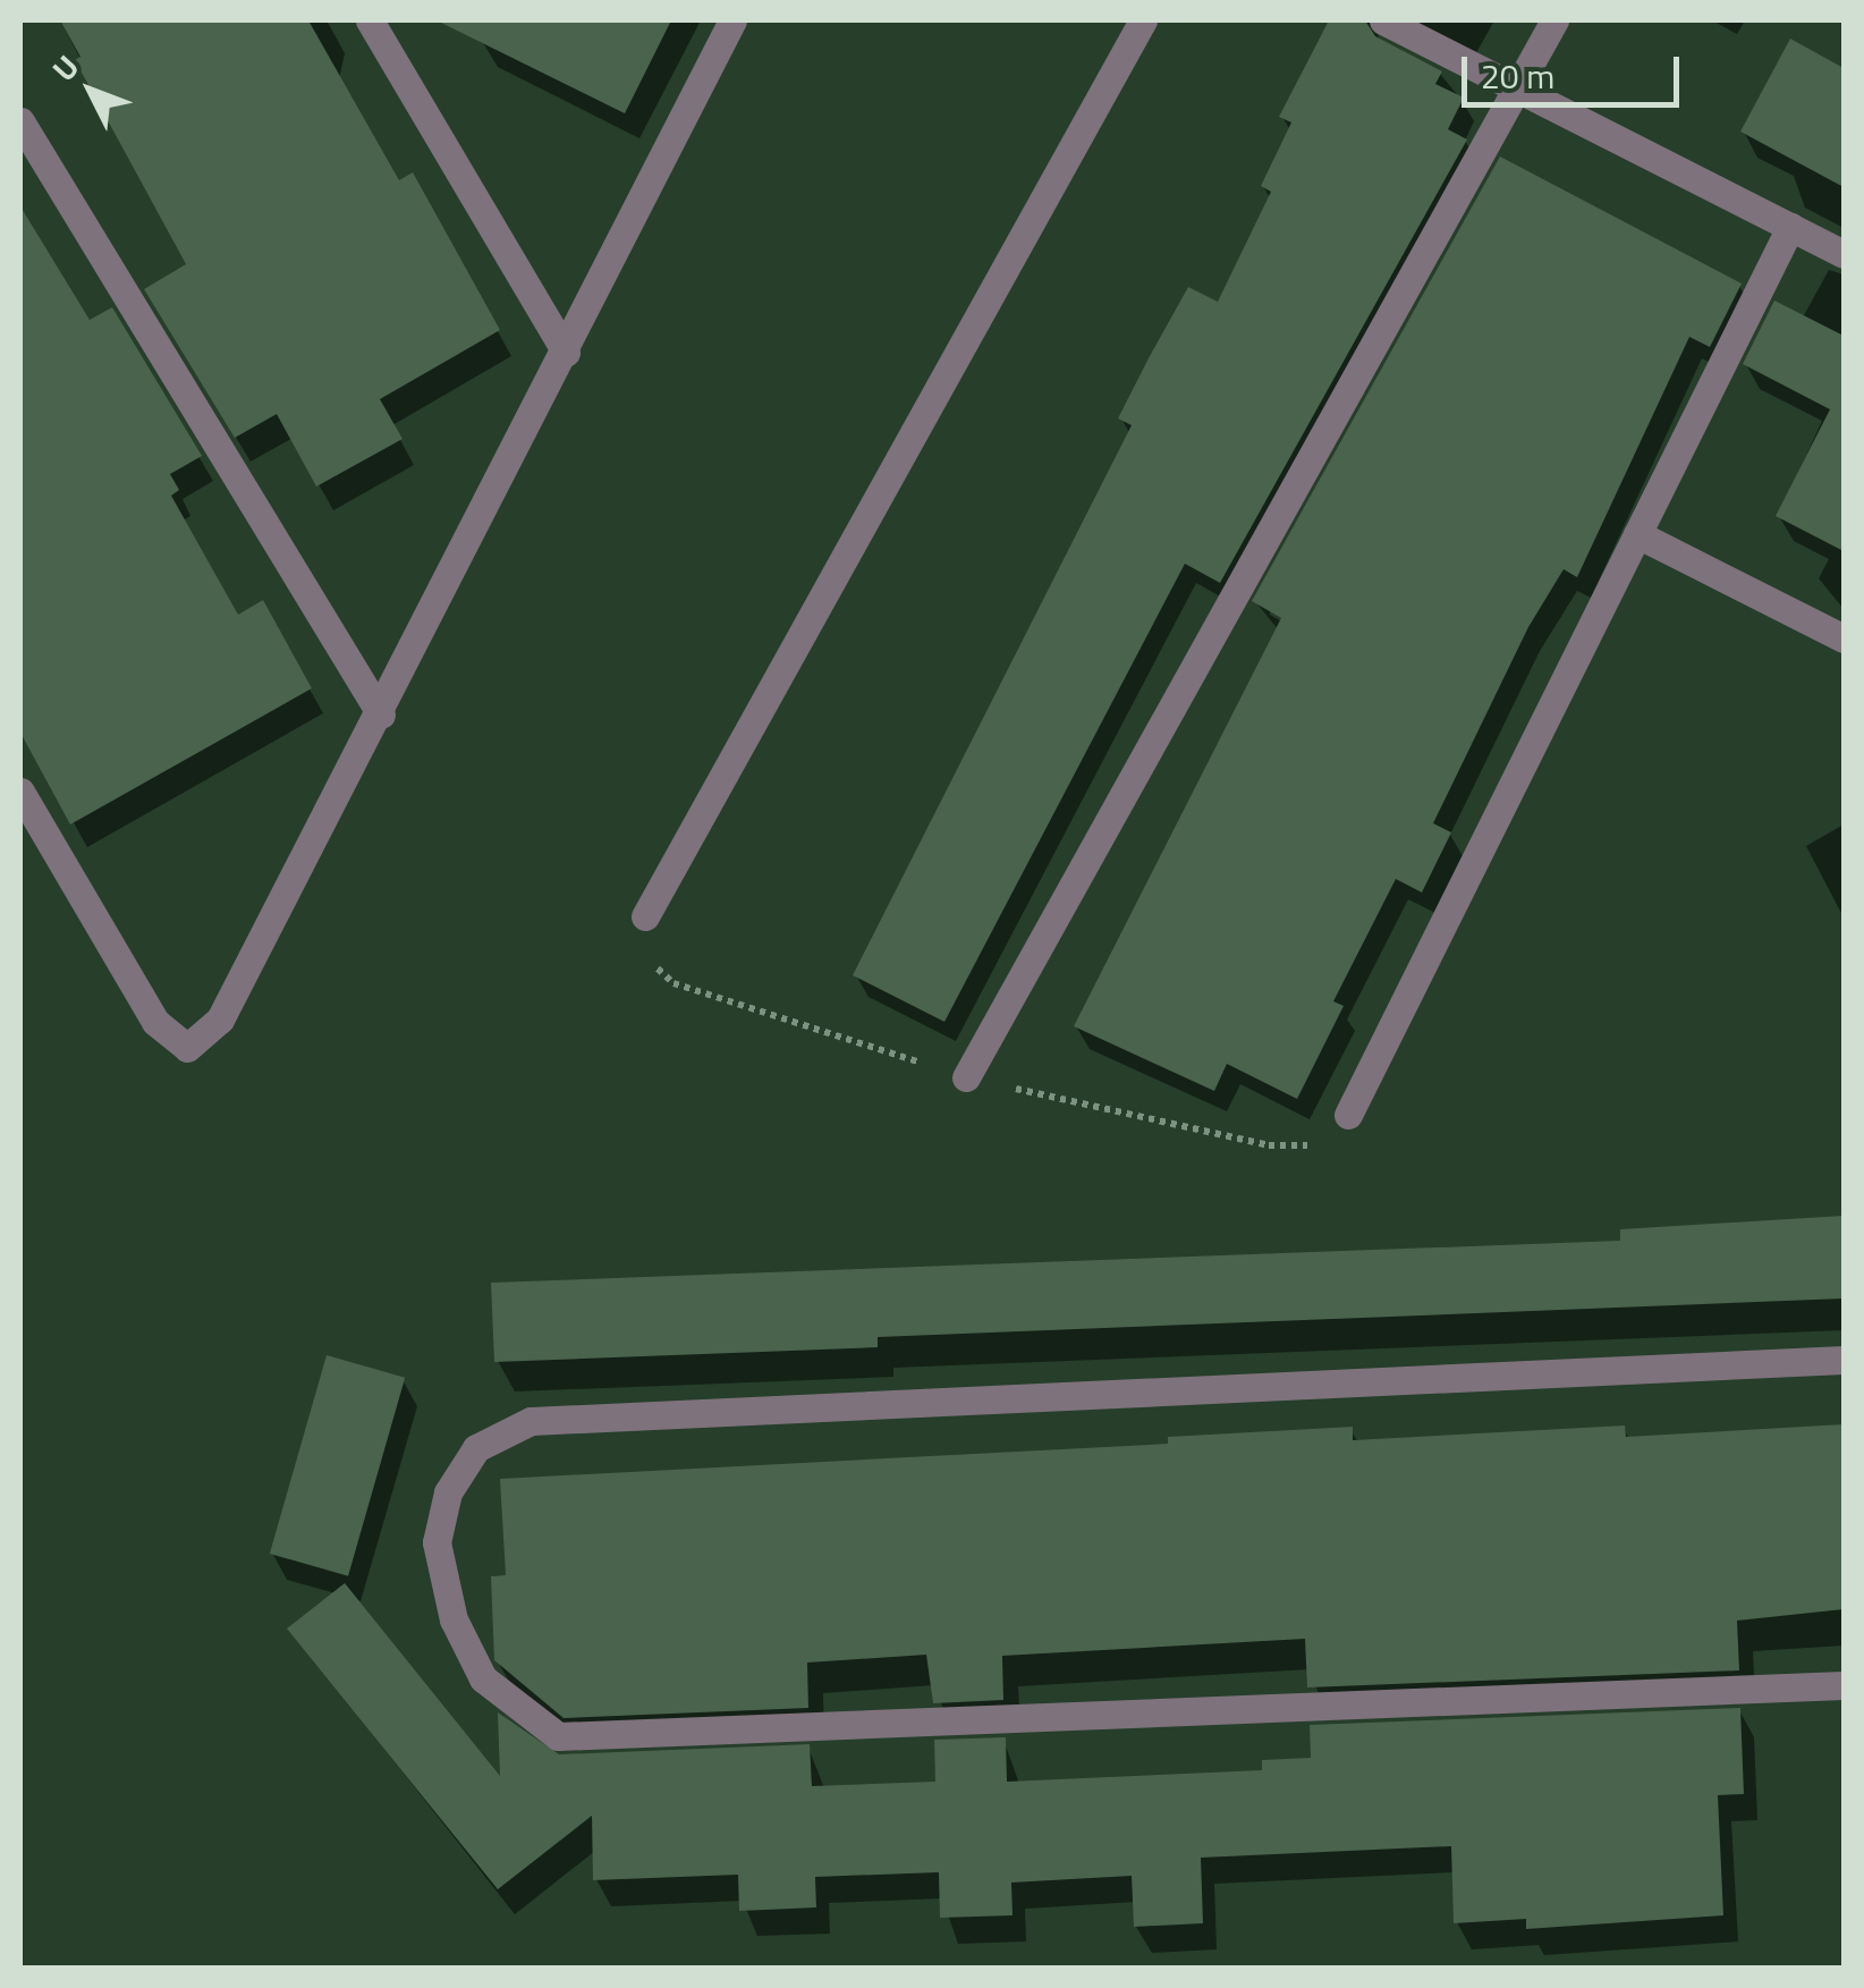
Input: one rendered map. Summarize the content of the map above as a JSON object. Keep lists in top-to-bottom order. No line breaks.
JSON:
{"scale_bar":"20 m","north":"top left"}
